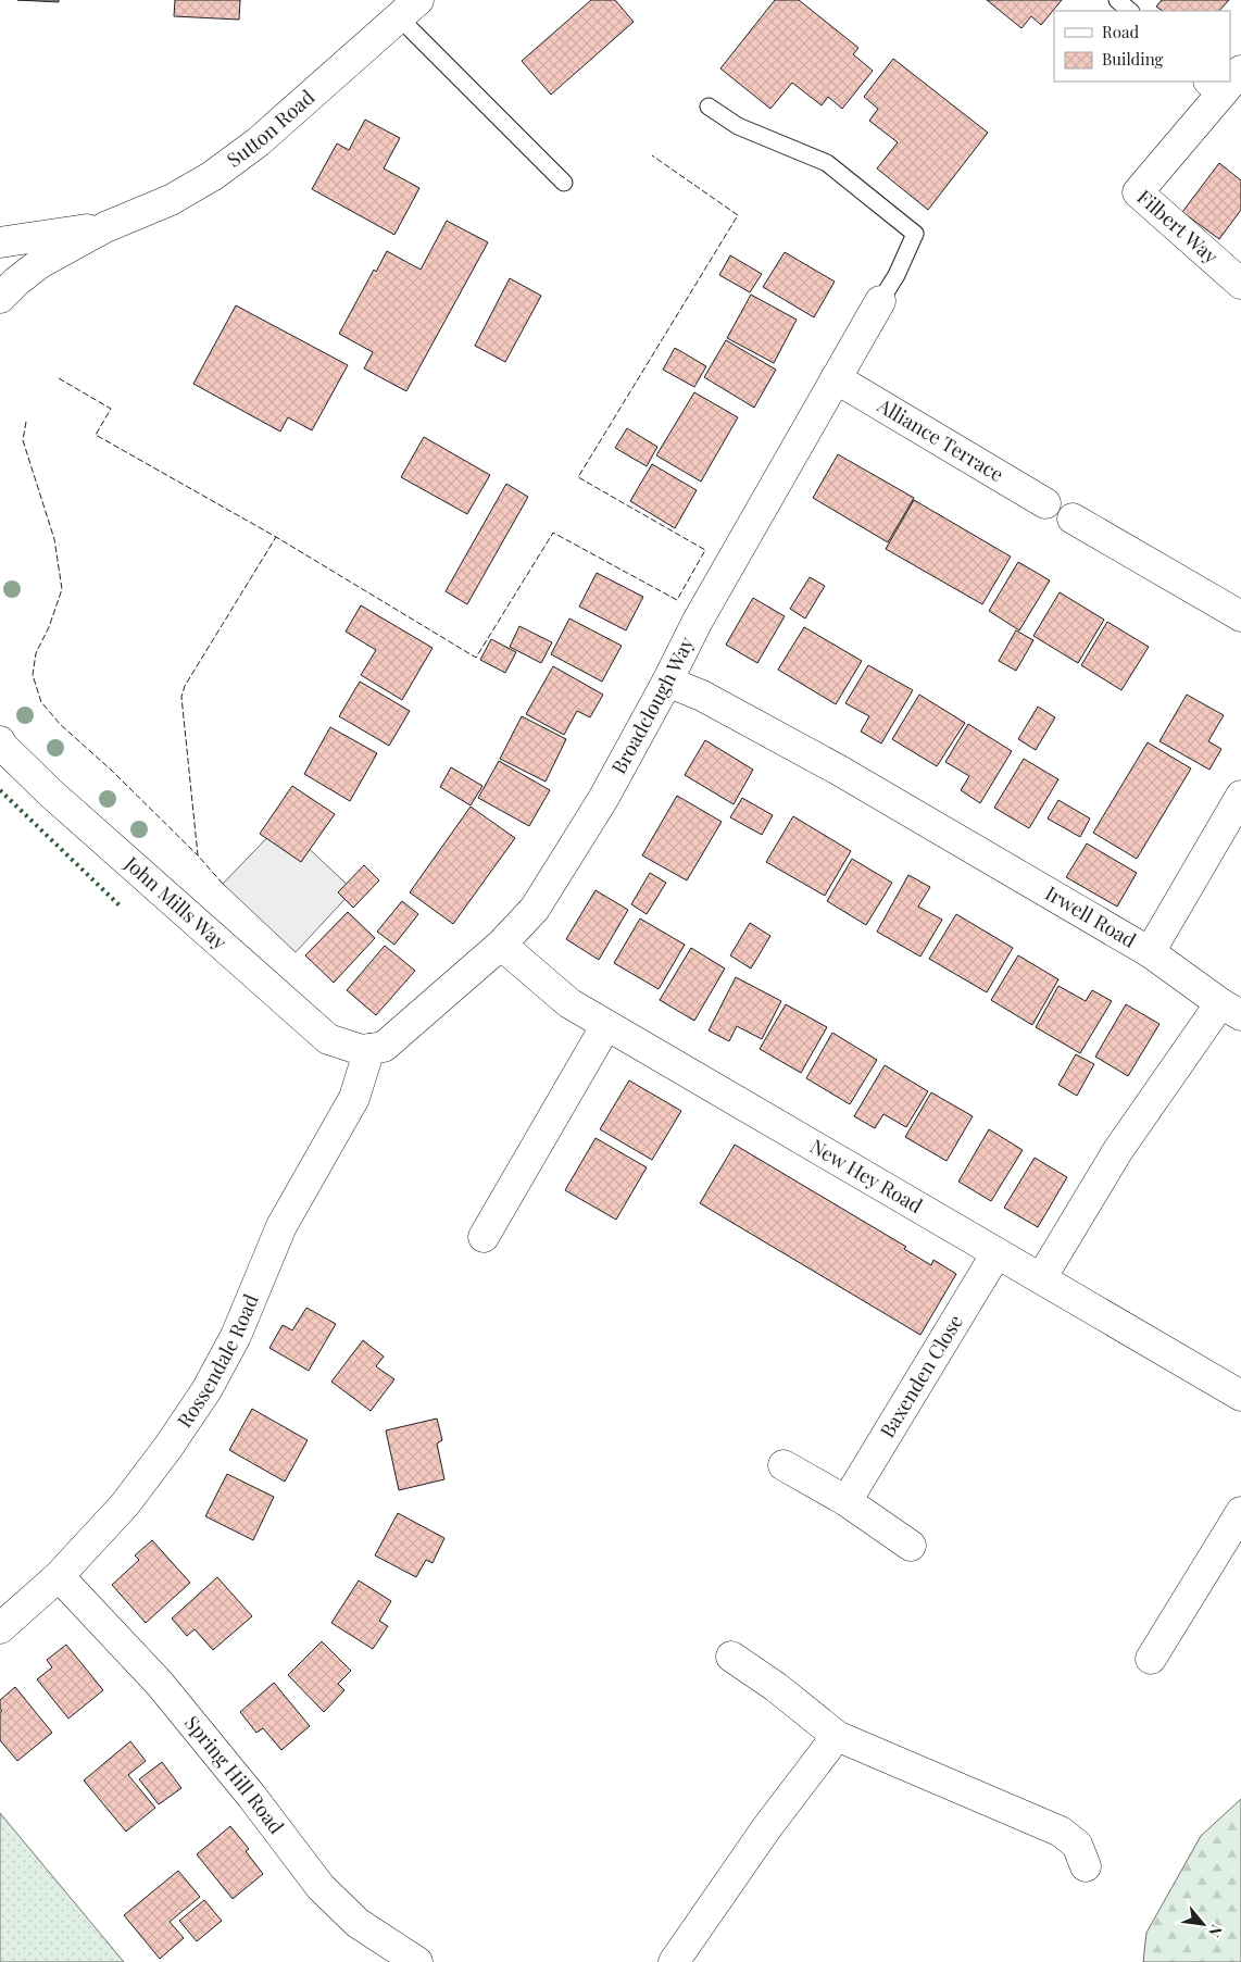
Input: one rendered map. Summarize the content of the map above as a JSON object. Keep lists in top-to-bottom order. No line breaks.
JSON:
{"streets":{"street":["Sutton Road","Filbert Way","Alliance Terrace","Broadclough Way","John Mills Way","Irwell Road","New Hey Road","Rossendale Road","Baxenden Close","Spring Hill Road"]},"crossings":[["Alliance Terrace","Broadclough Way"],["Broadclough Way","John Mills Way"],["Broadclough Way","Irwell Road"],["Broadclough Way","New Hey Road"],["Broadclough Way","Rossendale Road"],["John Mills Way","Rossendale Road"],["Irwell Road","New Hey Road"],["New Hey Road","Baxenden Close"],["Rossendale Road","Spring Hill Road"]],"legend":["Road","Building"],"north":"bottom right"}
